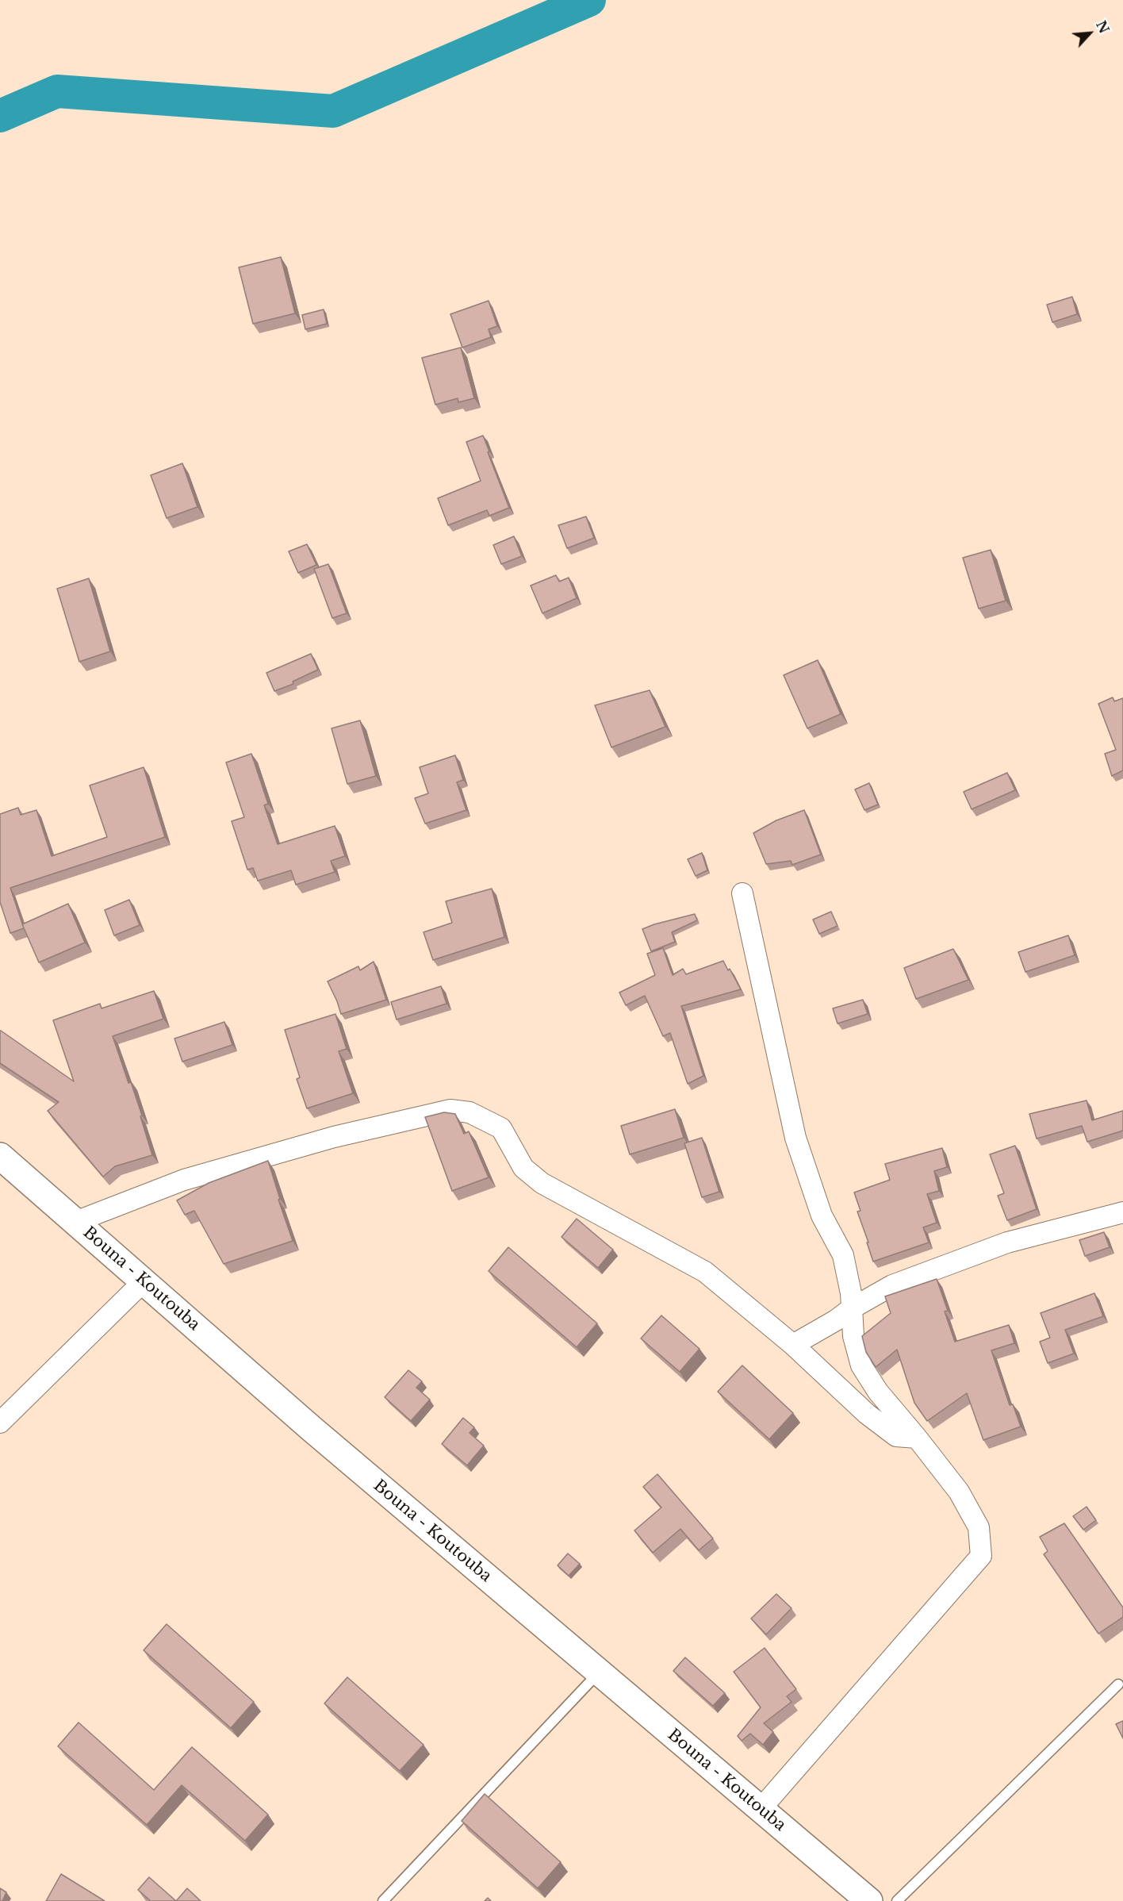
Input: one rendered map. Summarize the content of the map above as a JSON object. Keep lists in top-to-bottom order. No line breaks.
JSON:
{"streets":{"main road":["Bouna - Koutouba"]},"north":"top right"}
